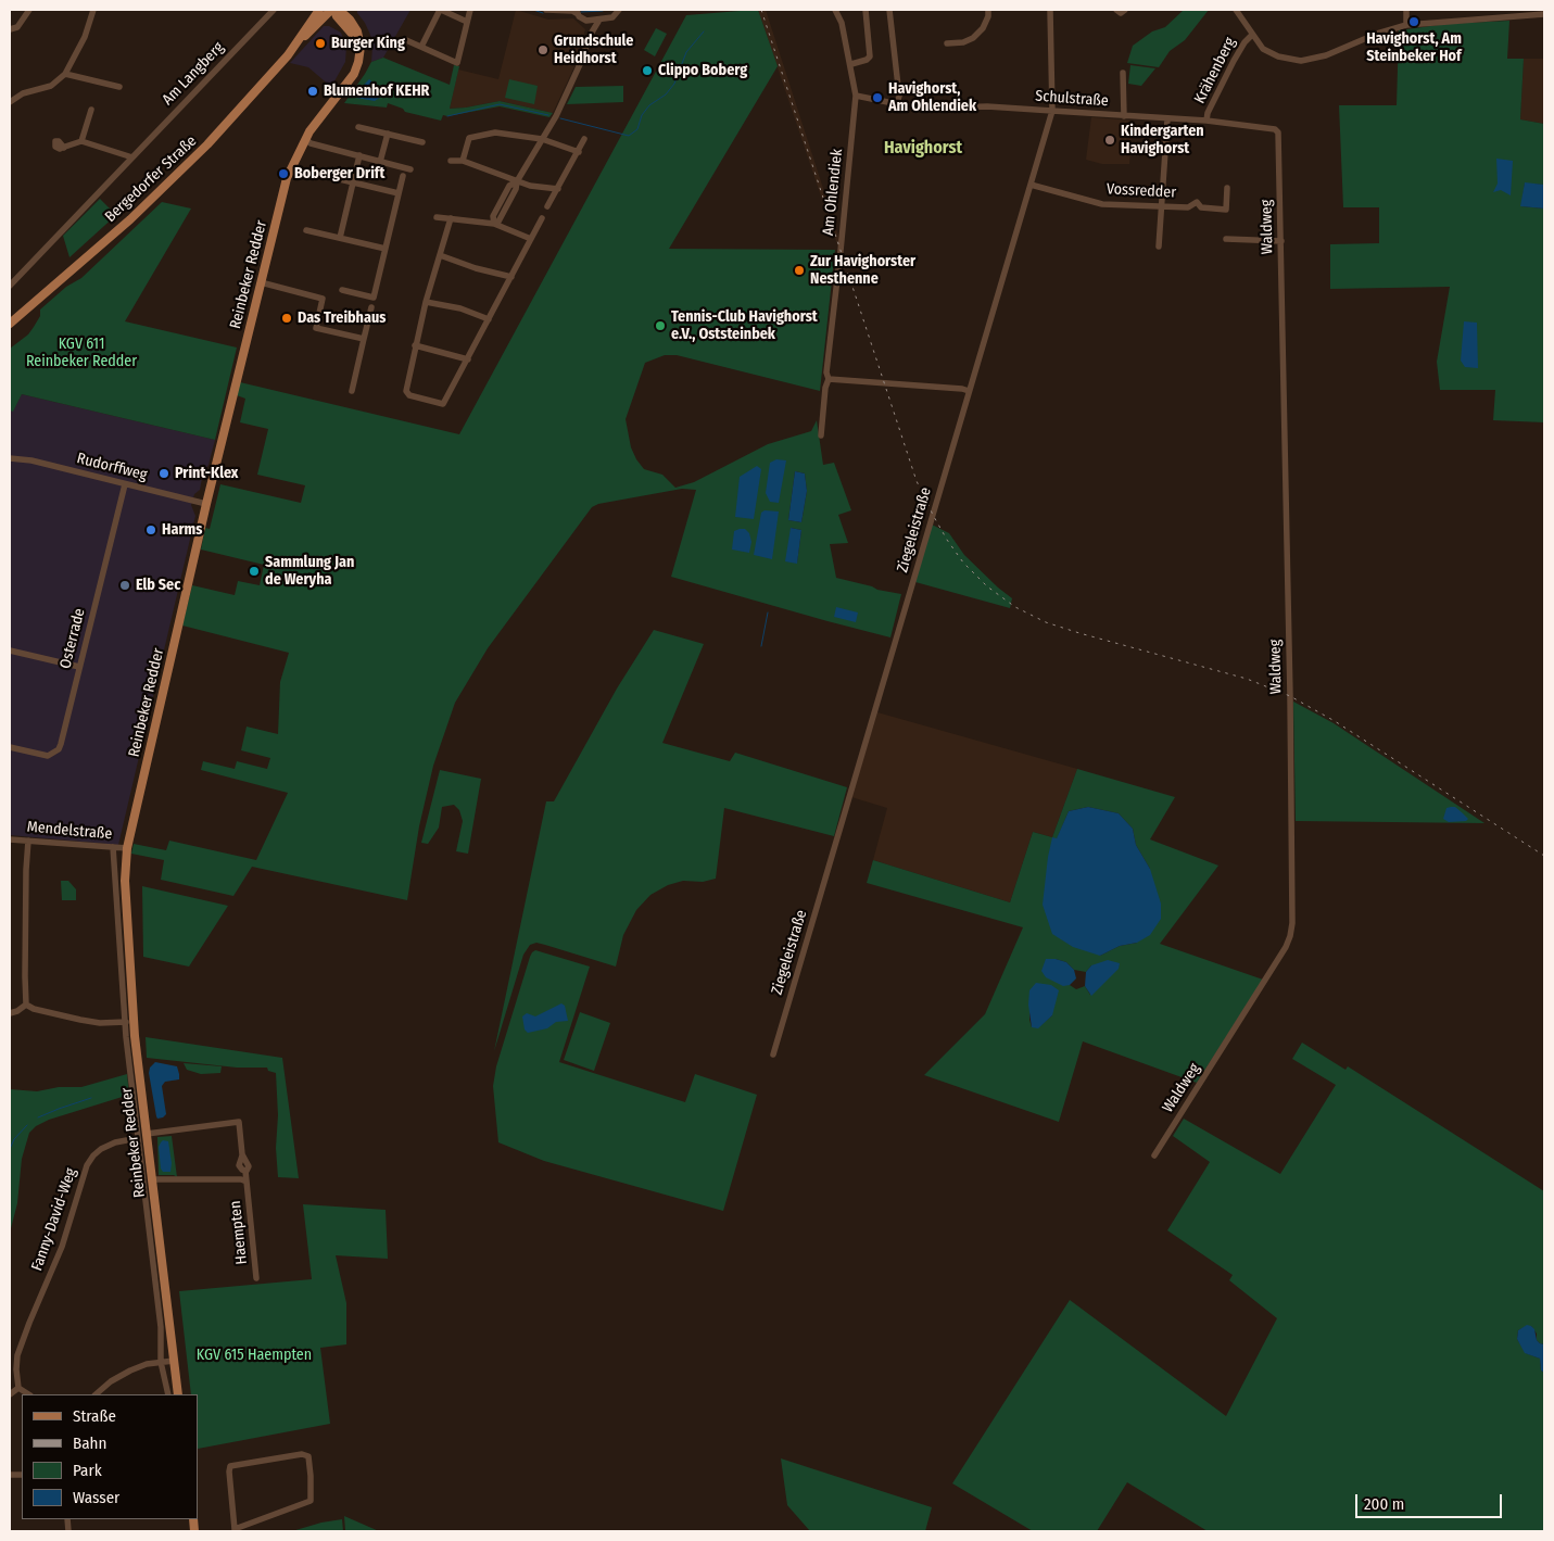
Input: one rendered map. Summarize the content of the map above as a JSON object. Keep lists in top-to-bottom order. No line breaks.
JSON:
{"streets":{"main road":["Bergedorfer Straße","Reinbeker Redder"],"street":["Krähenberg","Am Langberg","Schulstraße","Vossredder","Am Ohlendiek","Waldweg","Rudorffweg","Ziegeleistraße","Osterrade","Mendelstraße","Fanny-David-Weg","Haempten"]},"crossings":[["Krähenberg","Schulstraße"],["Schulstraße","Am Ohlendiek"],["Schulstraße","Waldweg"],["Schulstraße","Ziegeleistraße"],["Bergedorfer Straße","Reinbeker Redder"],["Vossredder","Ziegeleistraße"],["Reinbeker Redder","Rudorffweg"],["Reinbeker Redder","Mendelstraße"],["Reinbeker Redder","Fanny-David-Weg"],["Reinbeker Redder","Haempten"],["Rudorffweg","Osterrade"],["Fanny-David-Weg","Haempten"]],"districts":["Havighorst"],"parks":["KGV 611 Reinbeker Redder","KGV 615 Haempten"],"places":["Havighorst, Am Steinbeker Hof","Burger King","Grundschule Heidhorst","Clippo Boberg","Blumenhof KEHR","Havighorst, Am Ohlendiek","Kindergarten Havighorst","Boberger Drift","Zur Havighorster Nesthenne","Das Treibhaus","Tennis-Club Havighorst e.V., Oststeinbek","Print-Klex","Harms","Sammlung Jan de Weryha","Elb Sec"],"legend":["Straße","Bahn","Park","Wasser"],"scale_bar":"200 m"}
